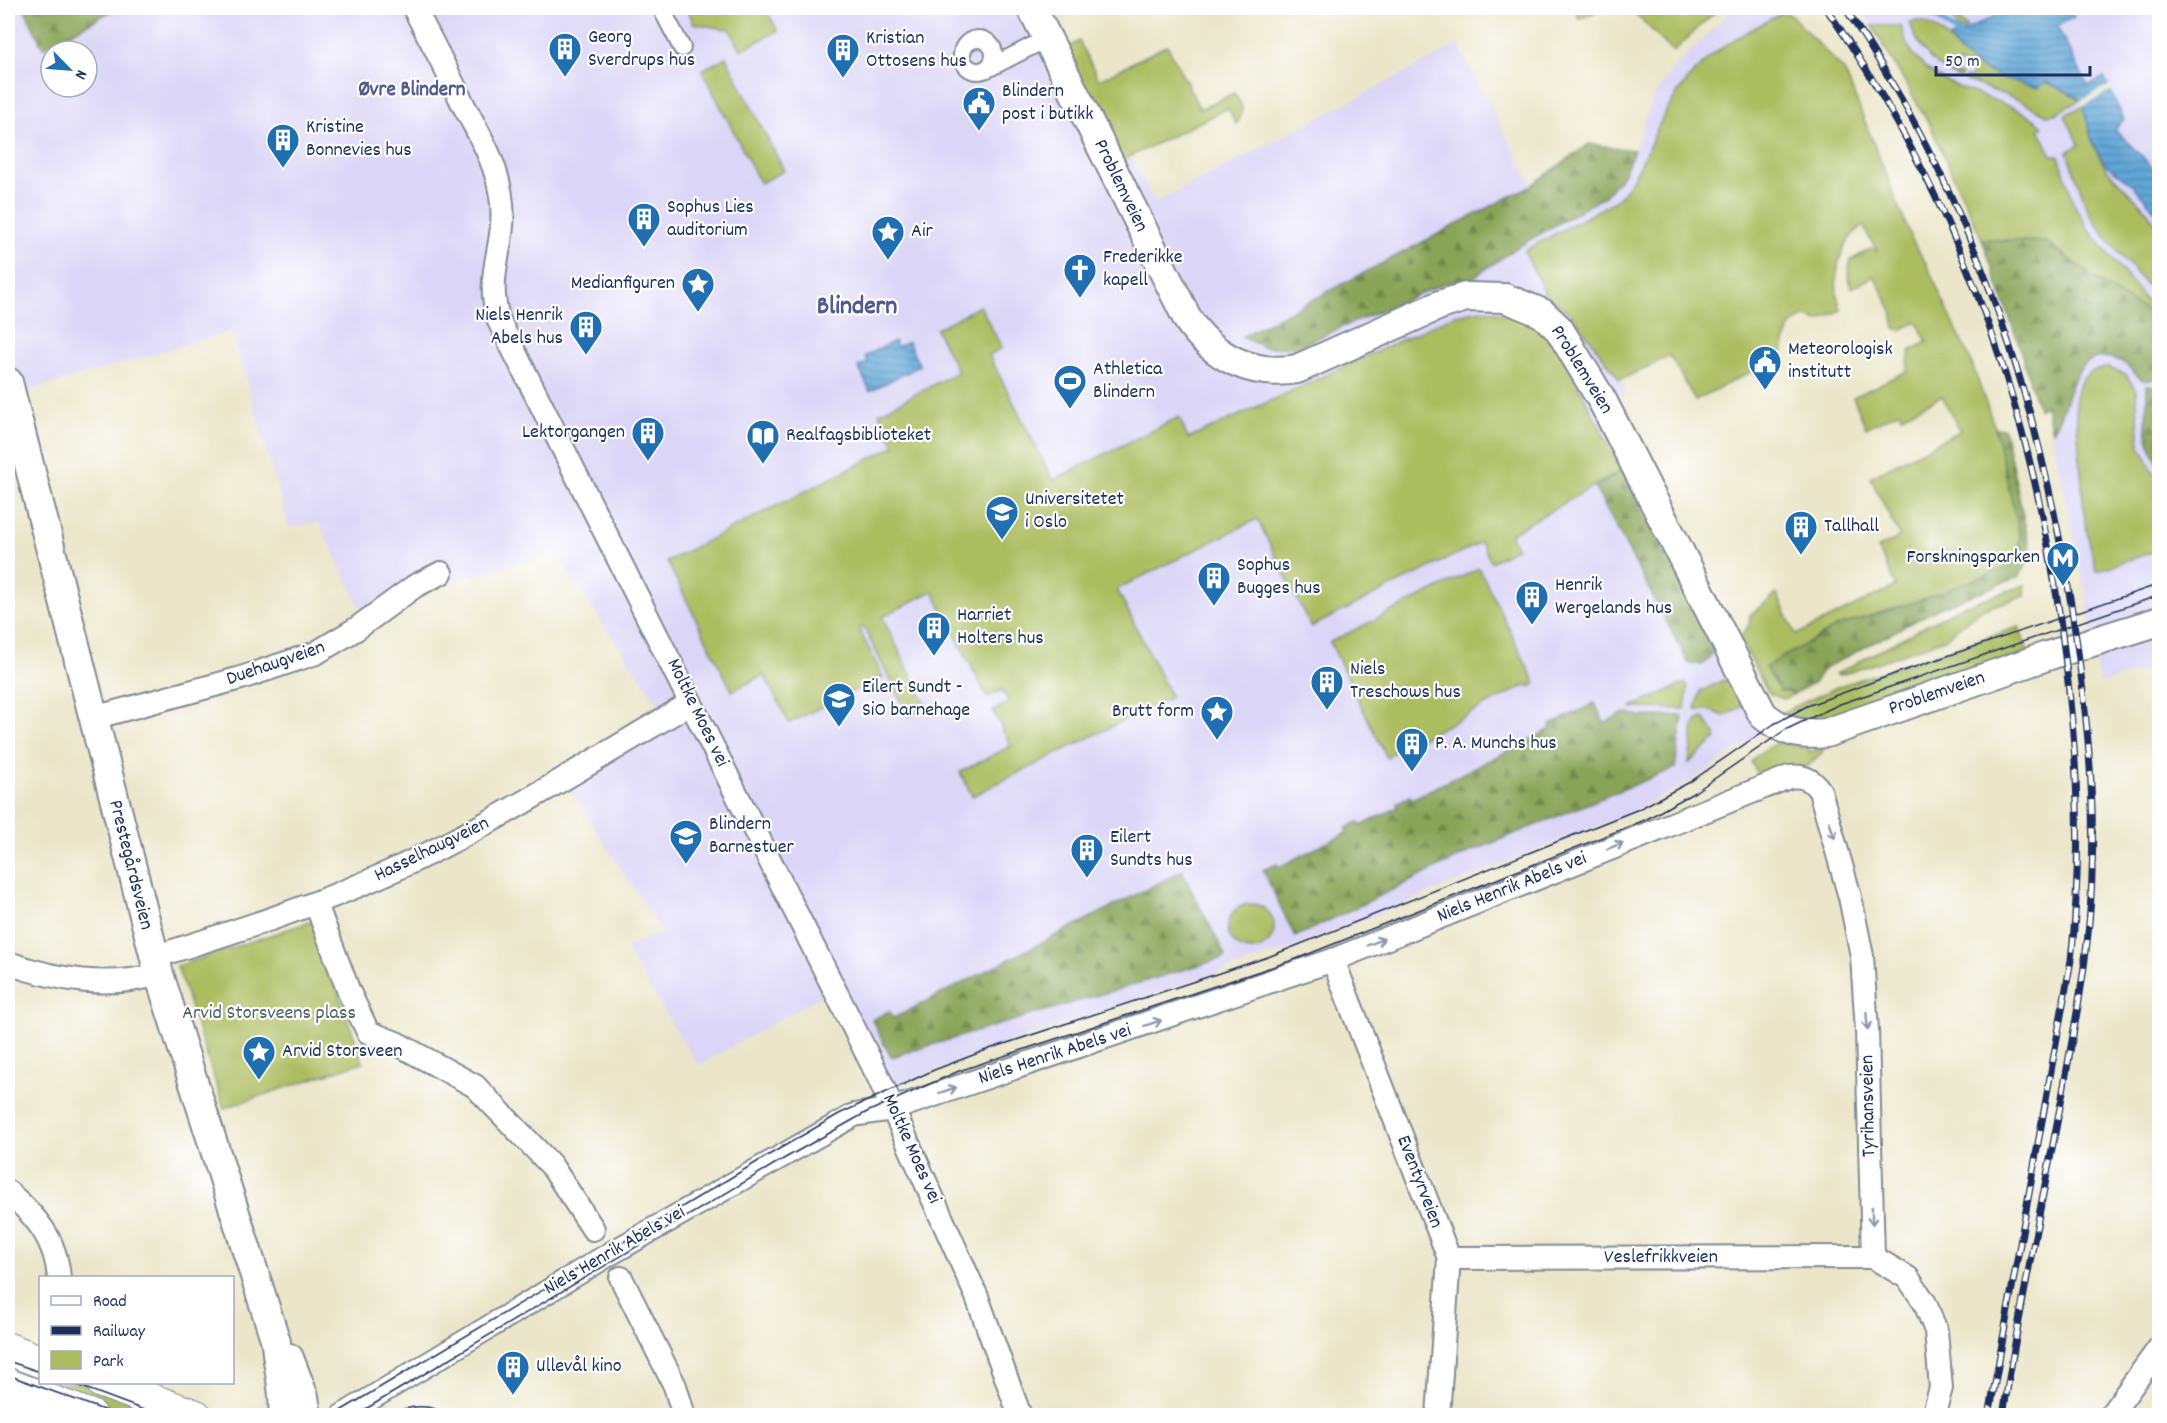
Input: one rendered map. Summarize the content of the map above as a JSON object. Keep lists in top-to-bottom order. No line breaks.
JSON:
{"streets":{"street":["Problemveien","Duehaugveien","Moltke Moes vei","Hasselhaugveien","Prestegårdsveien","Niels Henrik Abels vei","Tyrihansveien","Eventyrveien","Veslefrikkveien"]},"crossings":[["Duehaugveien","Prestegårdsveien"],["Moltke Moes vei","Hasselhaugveien"],["Moltke Moes vei","Niels Henrik Abels vei"],["Hasselhaugveien","Prestegårdsveien"],["Niels Henrik Abels vei","Tyrihansveien"],["Niels Henrik Abels vei","Eventyrveien"],["Tyrihansveien","Veslefrikkveien"],["Eventyrveien","Veslefrikkveien"]],"one_way":["Niels Henrik Abels vei","Tyrihansveien"],"districts":["Øvre Blindern","Blindern"],"parks":["Arvid Storsveens plass"],"places":{"building":["Georg Sverdrups hus","Kristian Ottosens hus","Kristine Bonnevies hus","Sophus Lies auditorium","Niels Henrik Abels hus","Lektorgangen","Tallhall","Sophus Bugges hus","Henrik Wergelands hus","Harriet Holters hus","Niels Treschows hus","P. A. Munchs hus","Eilert Sundts hus","Ullevål kino"],"public building":["Blindern post i butikk","Meteorologisk institutt"],"place":["Air","Medianfiguren","Brutt form","Arvid Storsveen"],"church":["Frederikke kapell"],"sports":["Athletica Blindern"],"library":["Realfagsbiblioteket"],"school or university":["Universitetet i Oslo","Eilert Sundt - SiO barnehage","Blindern Barnestuer"],"metro station":["Forskningsparken"]},"legend":["Road","Railway","Park"],"scale_bar":"50 m","north":"bottom right"}
